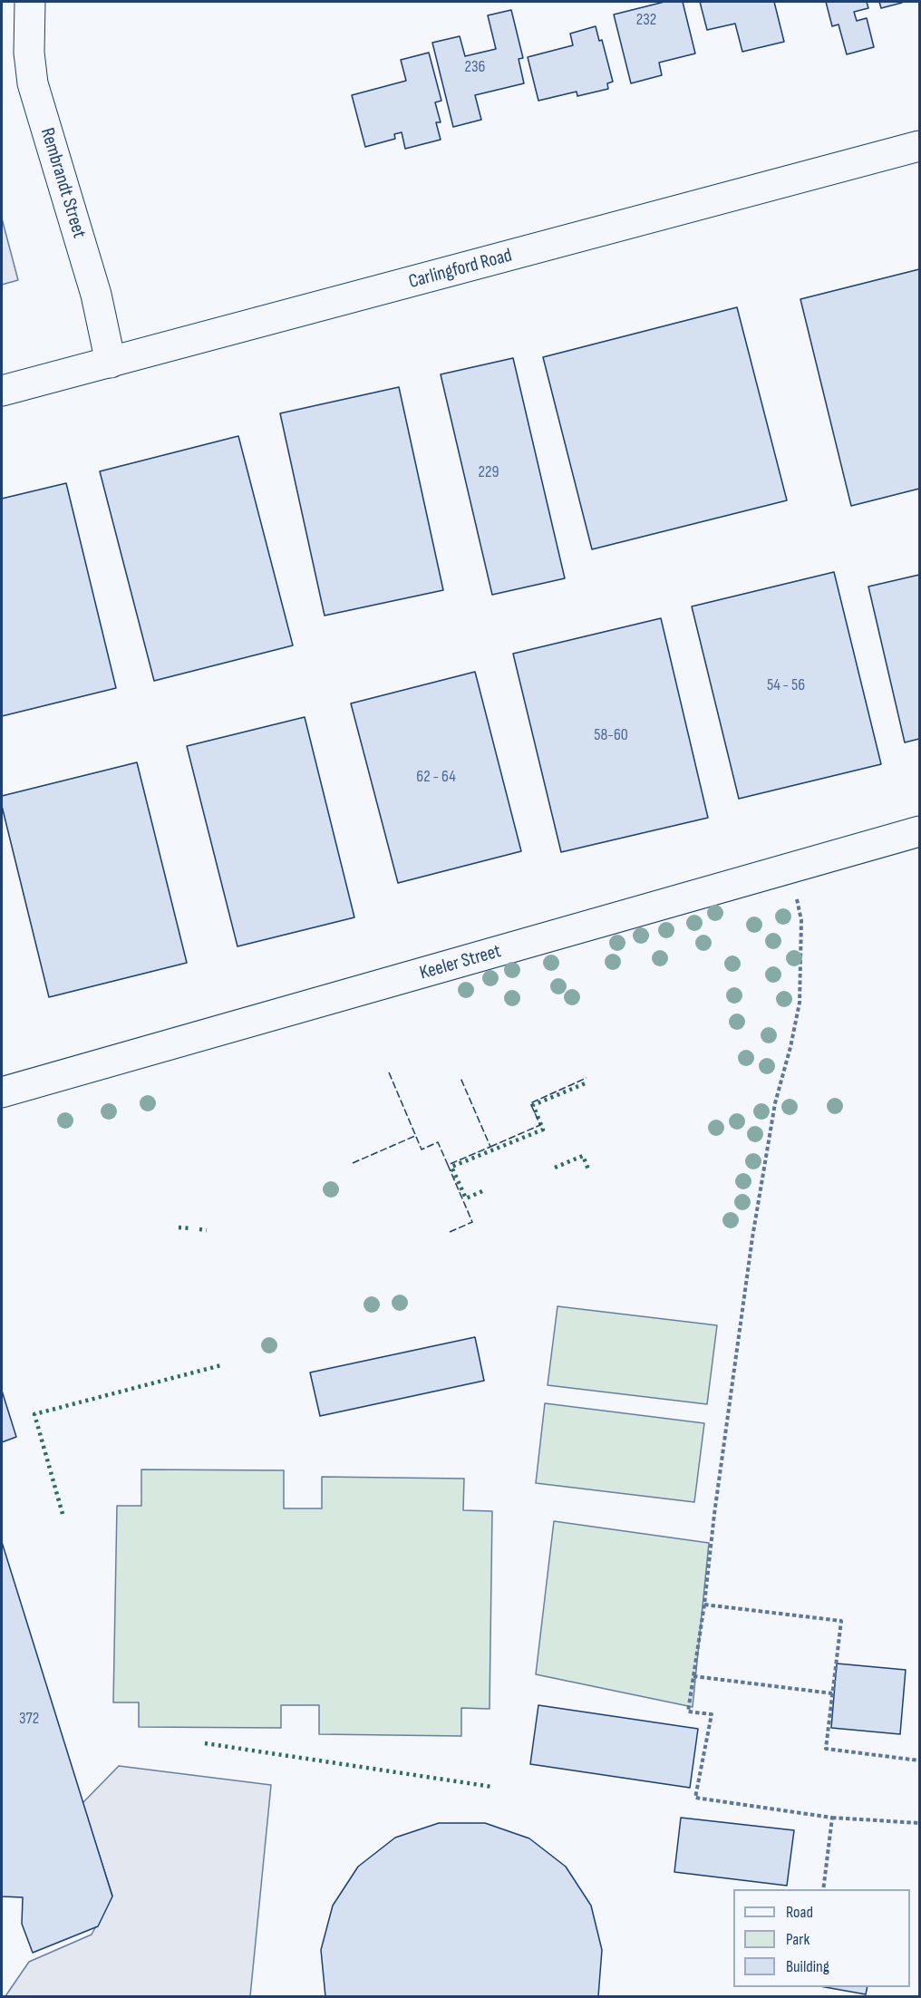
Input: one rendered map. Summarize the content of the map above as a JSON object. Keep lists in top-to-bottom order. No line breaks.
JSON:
{"streets":{"street":["Rembrandt Street","Carlingford Road","Keeler Street"]},"crossings":[["Rembrandt Street","Carlingford Road"]],"house_numbers":["232","236","229","54 - 56","58-60","62 - 64","372"],"legend":["Road","Park","Building"]}
